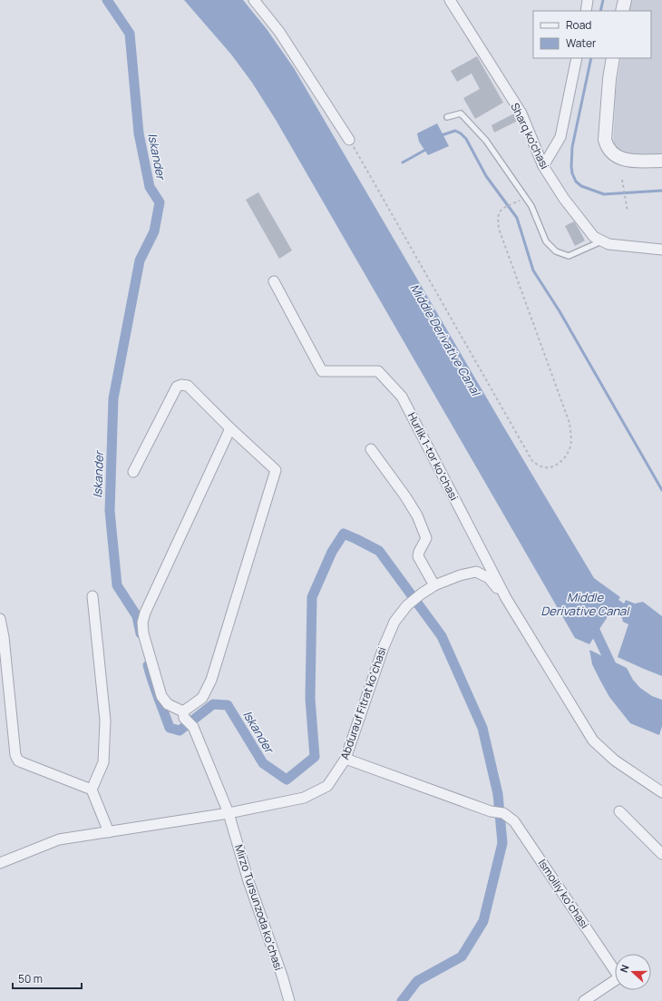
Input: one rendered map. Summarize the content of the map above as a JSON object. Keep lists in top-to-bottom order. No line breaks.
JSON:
{"streets":{"street":["Sharq ko'chasi","Hurlik 1-tor ko‘chasi","Abdurauf Fitrat ko‘chasi","Ismoiliy ko‘chasi","Mirzo Tursunzoda ko‘chasi"]},"crossings":[["Hurlik 1-tor ko‘chasi","Abdurauf Fitrat ko‘chasi"],["Abdurauf Fitrat ko‘chasi","Ismoiliy ko‘chasi"],["Abdurauf Fitrat ko‘chasi","Mirzo Tursunzoda ko‘chasi"]],"water":["Iskander","Middle Derivative Canal"],"legend":["Road","Water"],"scale_bar":"50 m","north":"left"}
